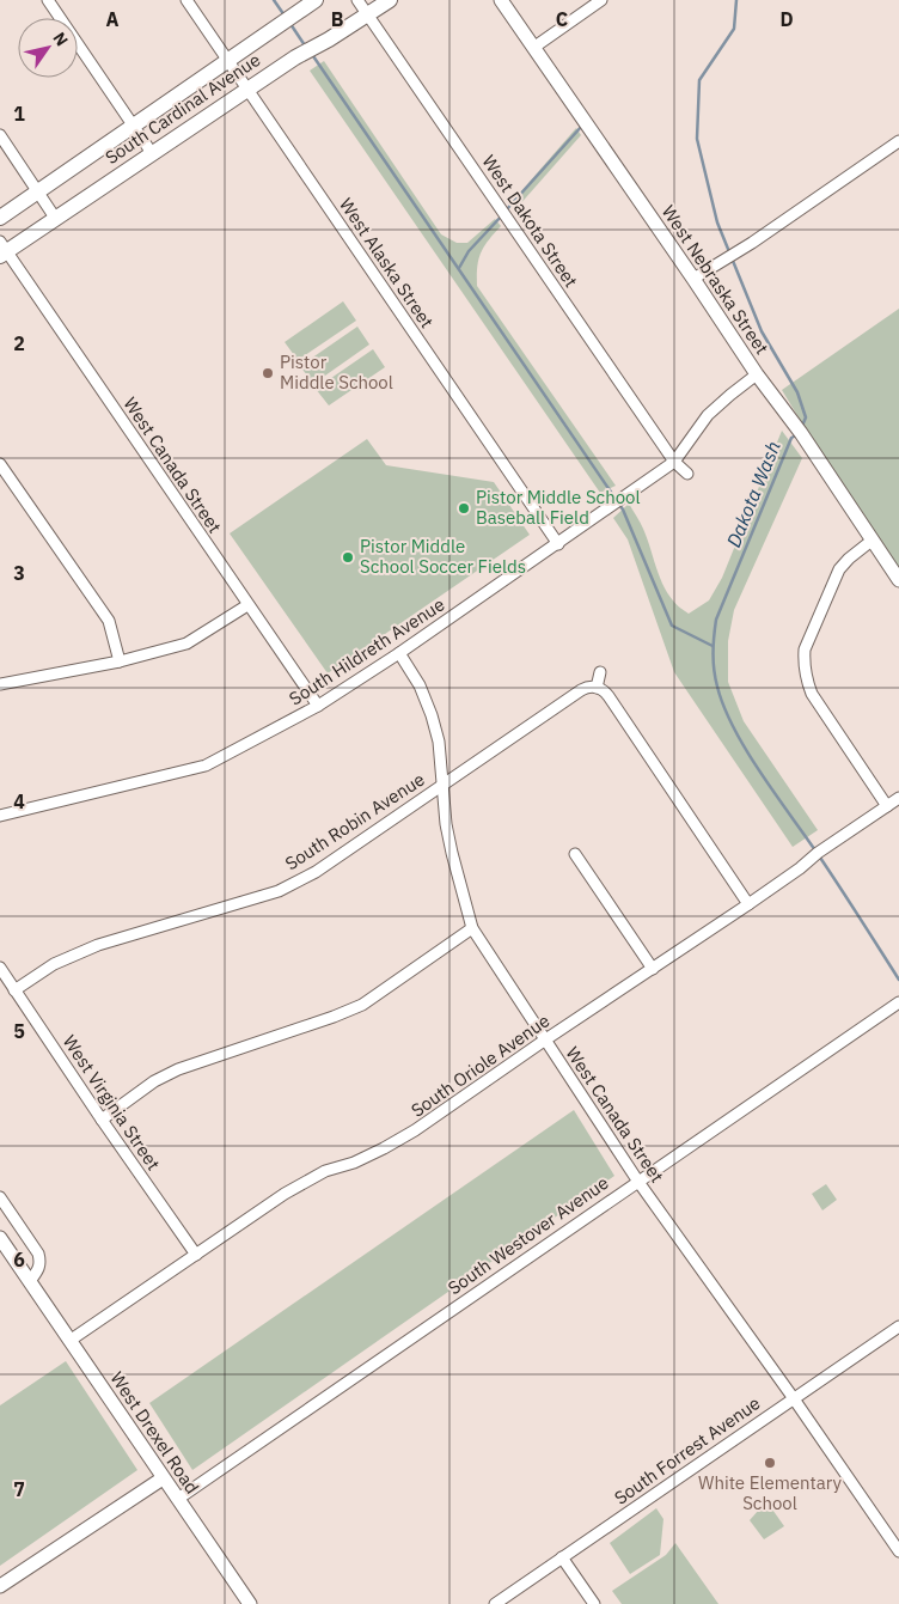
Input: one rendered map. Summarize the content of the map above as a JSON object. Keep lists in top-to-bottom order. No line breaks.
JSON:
{"streets":{"main road":["South Cardinal Avenue"],"street":["West Dakota Street","West Alaska Street","West Nebraska Street","West Canada Street","South Hildreth Avenue","South Robin Avenue","South Oriole Avenue","West Virginia Street","South Westover Avenue","West Drexel Road","South Forrest Avenue"]},"crossings":[["South Cardinal Avenue","West Dakota Street"],["South Cardinal Avenue","West Alaska Street"],["South Cardinal Avenue","West Canada Street"],["West Dakota Street","South Hildreth Avenue"],["West Alaska Street","South Hildreth Avenue"],["West Nebraska Street","South Hildreth Avenue"],["West Canada Street","South Hildreth Avenue"],["West Canada Street","South Robin Avenue"],["West Canada Street","South Oriole Avenue"],["West Canada Street","South Westover Avenue"],["West Canada Street","South Forrest Avenue"],["South Robin Avenue","West Virginia Street"],["South Oriole Avenue","West Virginia Street"],["South Oriole Avenue","West Drexel Road"],["South Westover Avenue","West Drexel Road"]],"water":["Dakota Wash"],"places":["Pistor Middle School","Pistor Middle School Baseball Field","Pistor Middle School Soccer Fields","White Elementary School"],"north":"top right","grid":{"columns":["A","B","C","D"],"rows":["1","2","3","4","5","6","7"]}}
